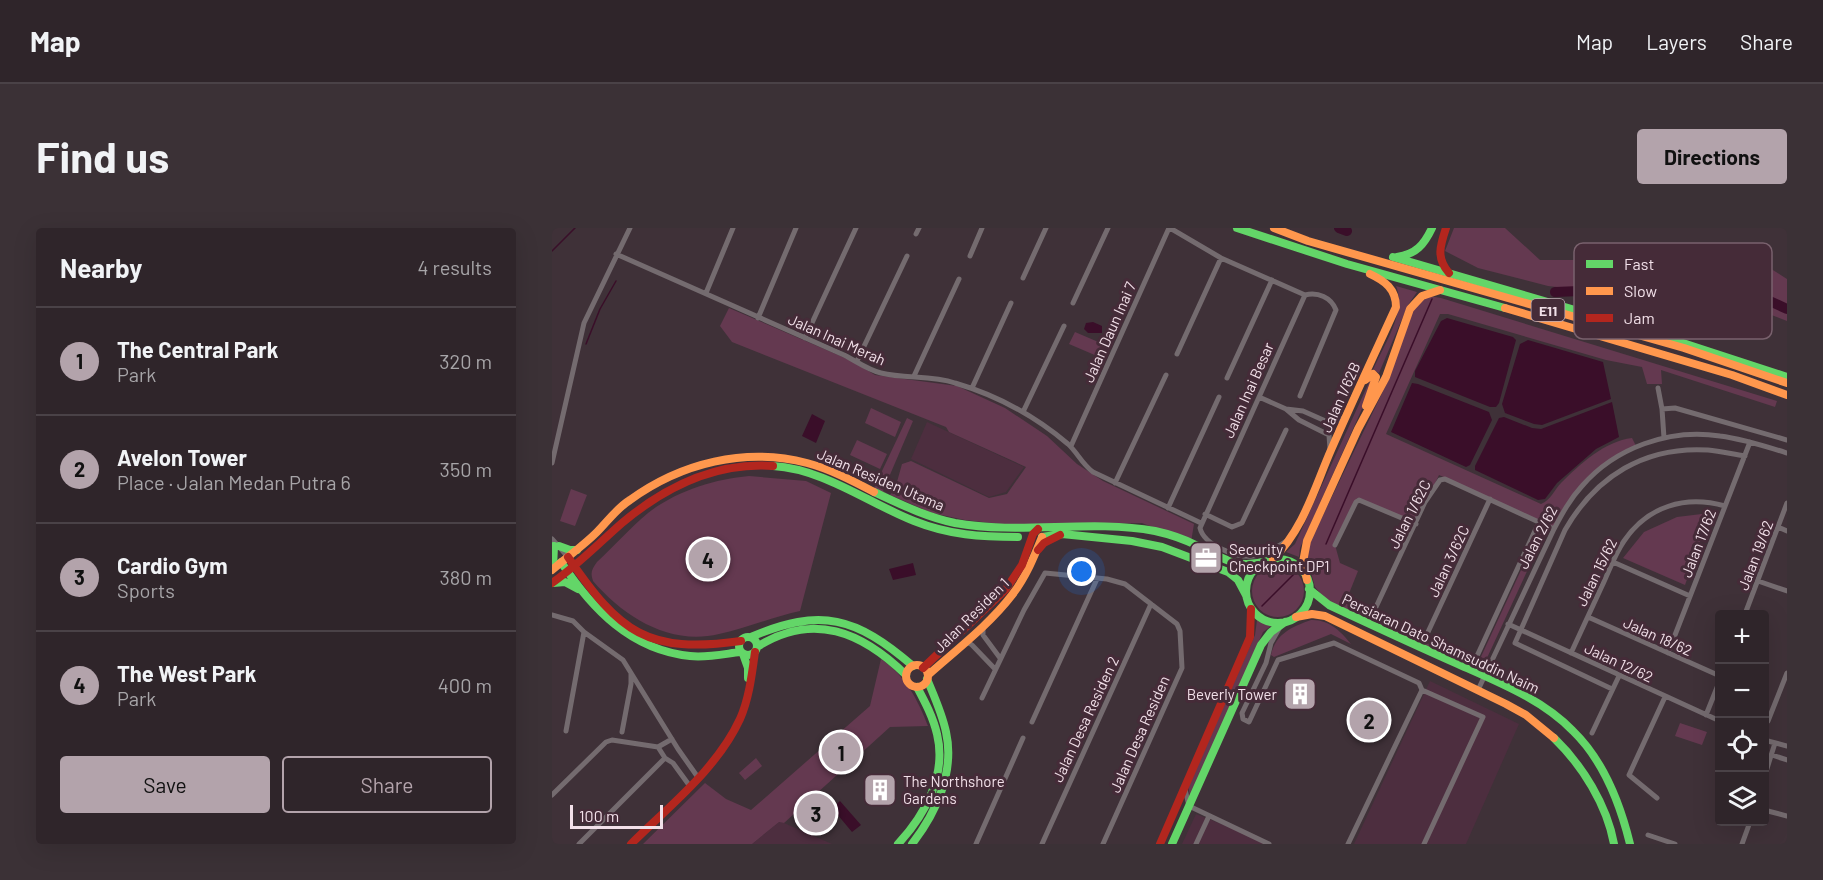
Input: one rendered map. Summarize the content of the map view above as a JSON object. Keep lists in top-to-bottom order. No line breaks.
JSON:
{"streets":{"main road":["E11","Jalan 1/62B","Jalan Residen Utama","Jalan Residen 1","Persiaran Dato Shamsuddin Naim"],"street":["Jalan Daun Inai 7","Jalan Inai Merah","Jalan Inai Besar","Jalan 1/62C","Jalan 2/62","Jalan 17/62","Jalan 19/62","Jalan 3/62C","Jalan 15/62","Jalan 18/62","Jalan 12/62","Jalan Desa Residen 2","Jalan Desa Residen"]},"crossings":[["E11","Jalan 1/62B"],["Jalan Daun Inai 7","Jalan Inai Merah"],["Jalan Inai Merah","Jalan Inai Besar"],["Jalan 1/62B","Jalan Residen Utama"],["Jalan 1/62B","Persiaran Dato Shamsuddin Naim"],["Jalan Residen Utama","Jalan Residen 1"],["Jalan Residen Utama","Persiaran Dato Shamsuddin Naim"],["Jalan 1/62C","Jalan 2/62"],["Jalan 1/62C","Jalan 3/62C"],["Jalan 2/62","Jalan 17/62"],["Jalan 2/62","Persiaran Dato Shamsuddin Naim"],["Jalan 2/62","Jalan 12/62"],["Jalan 17/62","Jalan 15/62"],["Jalan 17/62","Jalan 18/62"],["Jalan 15/62","Jalan 18/62"],["Jalan 15/62","Jalan 12/62"],["Jalan Desa Residen 2","Jalan Desa Residen"]],"places":{"office":["Security Checkpoint DP1"],"building":["Beverly Tower","The Northshore Gardens"]},"legend":["Fast","Slow","Jam"],"scale_bar":"100 m","page":{"header":"Map","nav":["Map","Layers","Share"],"buttons":["Directions",["Save","Share"]],"title":"Find us","heading":["Nearby","4 results"],"list":[{"mark":"1","name":"The Central Park","note":"Park","value":"320 m"},{"mark":"2","name":"Avelon Tower","note":"Place · Jalan Medan Putra 6","value":"350 m"},{"mark":"3","name":"Cardio Gym","note":"Sports","value":"380 m"},{"mark":"4","name":"The West Park","note":"Park","value":"400 m"}],"pins":["4","2","1","3"],"map_buttons":["+","−"],"scale":"100 m"}}
